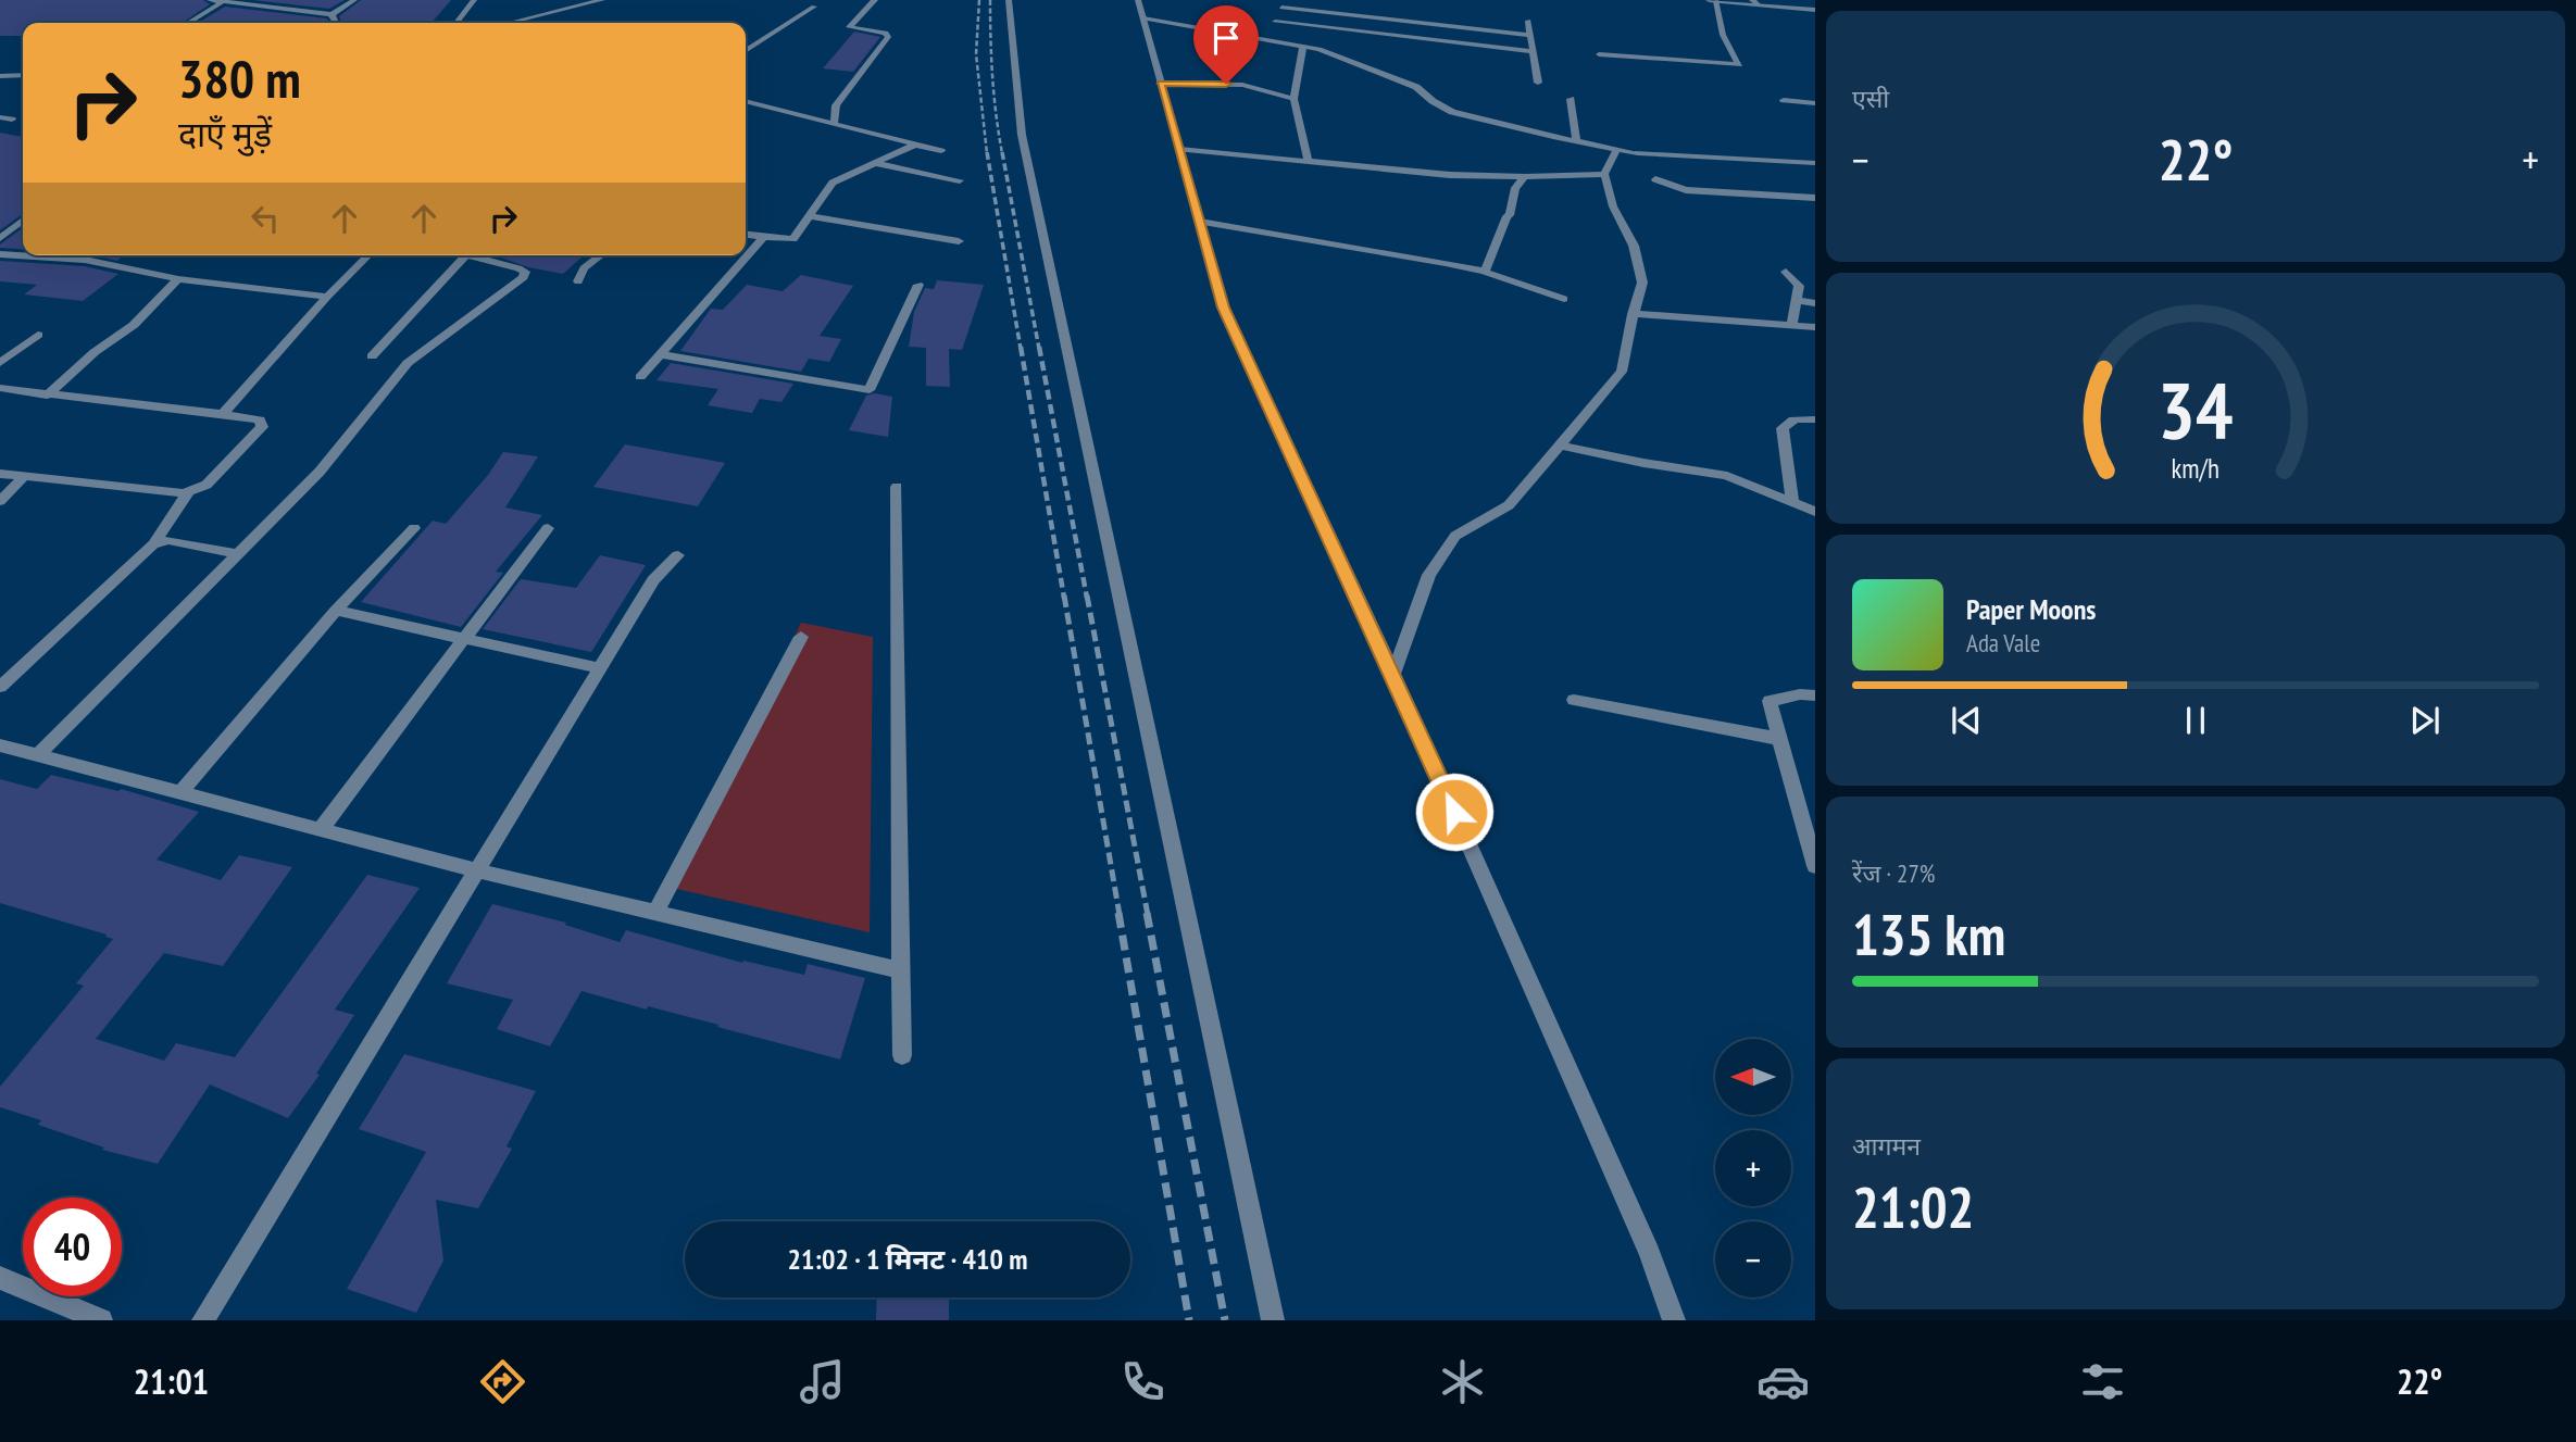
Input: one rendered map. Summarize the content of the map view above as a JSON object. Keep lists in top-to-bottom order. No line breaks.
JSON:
{"north":"left","page":{"tile":["एसी",["रेंज · 27%","135 km"],["आगमन","21:02"]],"turn":["380 m","दाएँ मुड़ें"],"heat":["−","22°","+"],"song":["Paper Moons","Ada Vale"],"map_buttons":["+","−"],"limit":"40","trip":"21:02 · 1 मिनट · 410 m","tabs":["21:01","22°"],"gauge":["34","km/h"]}}
